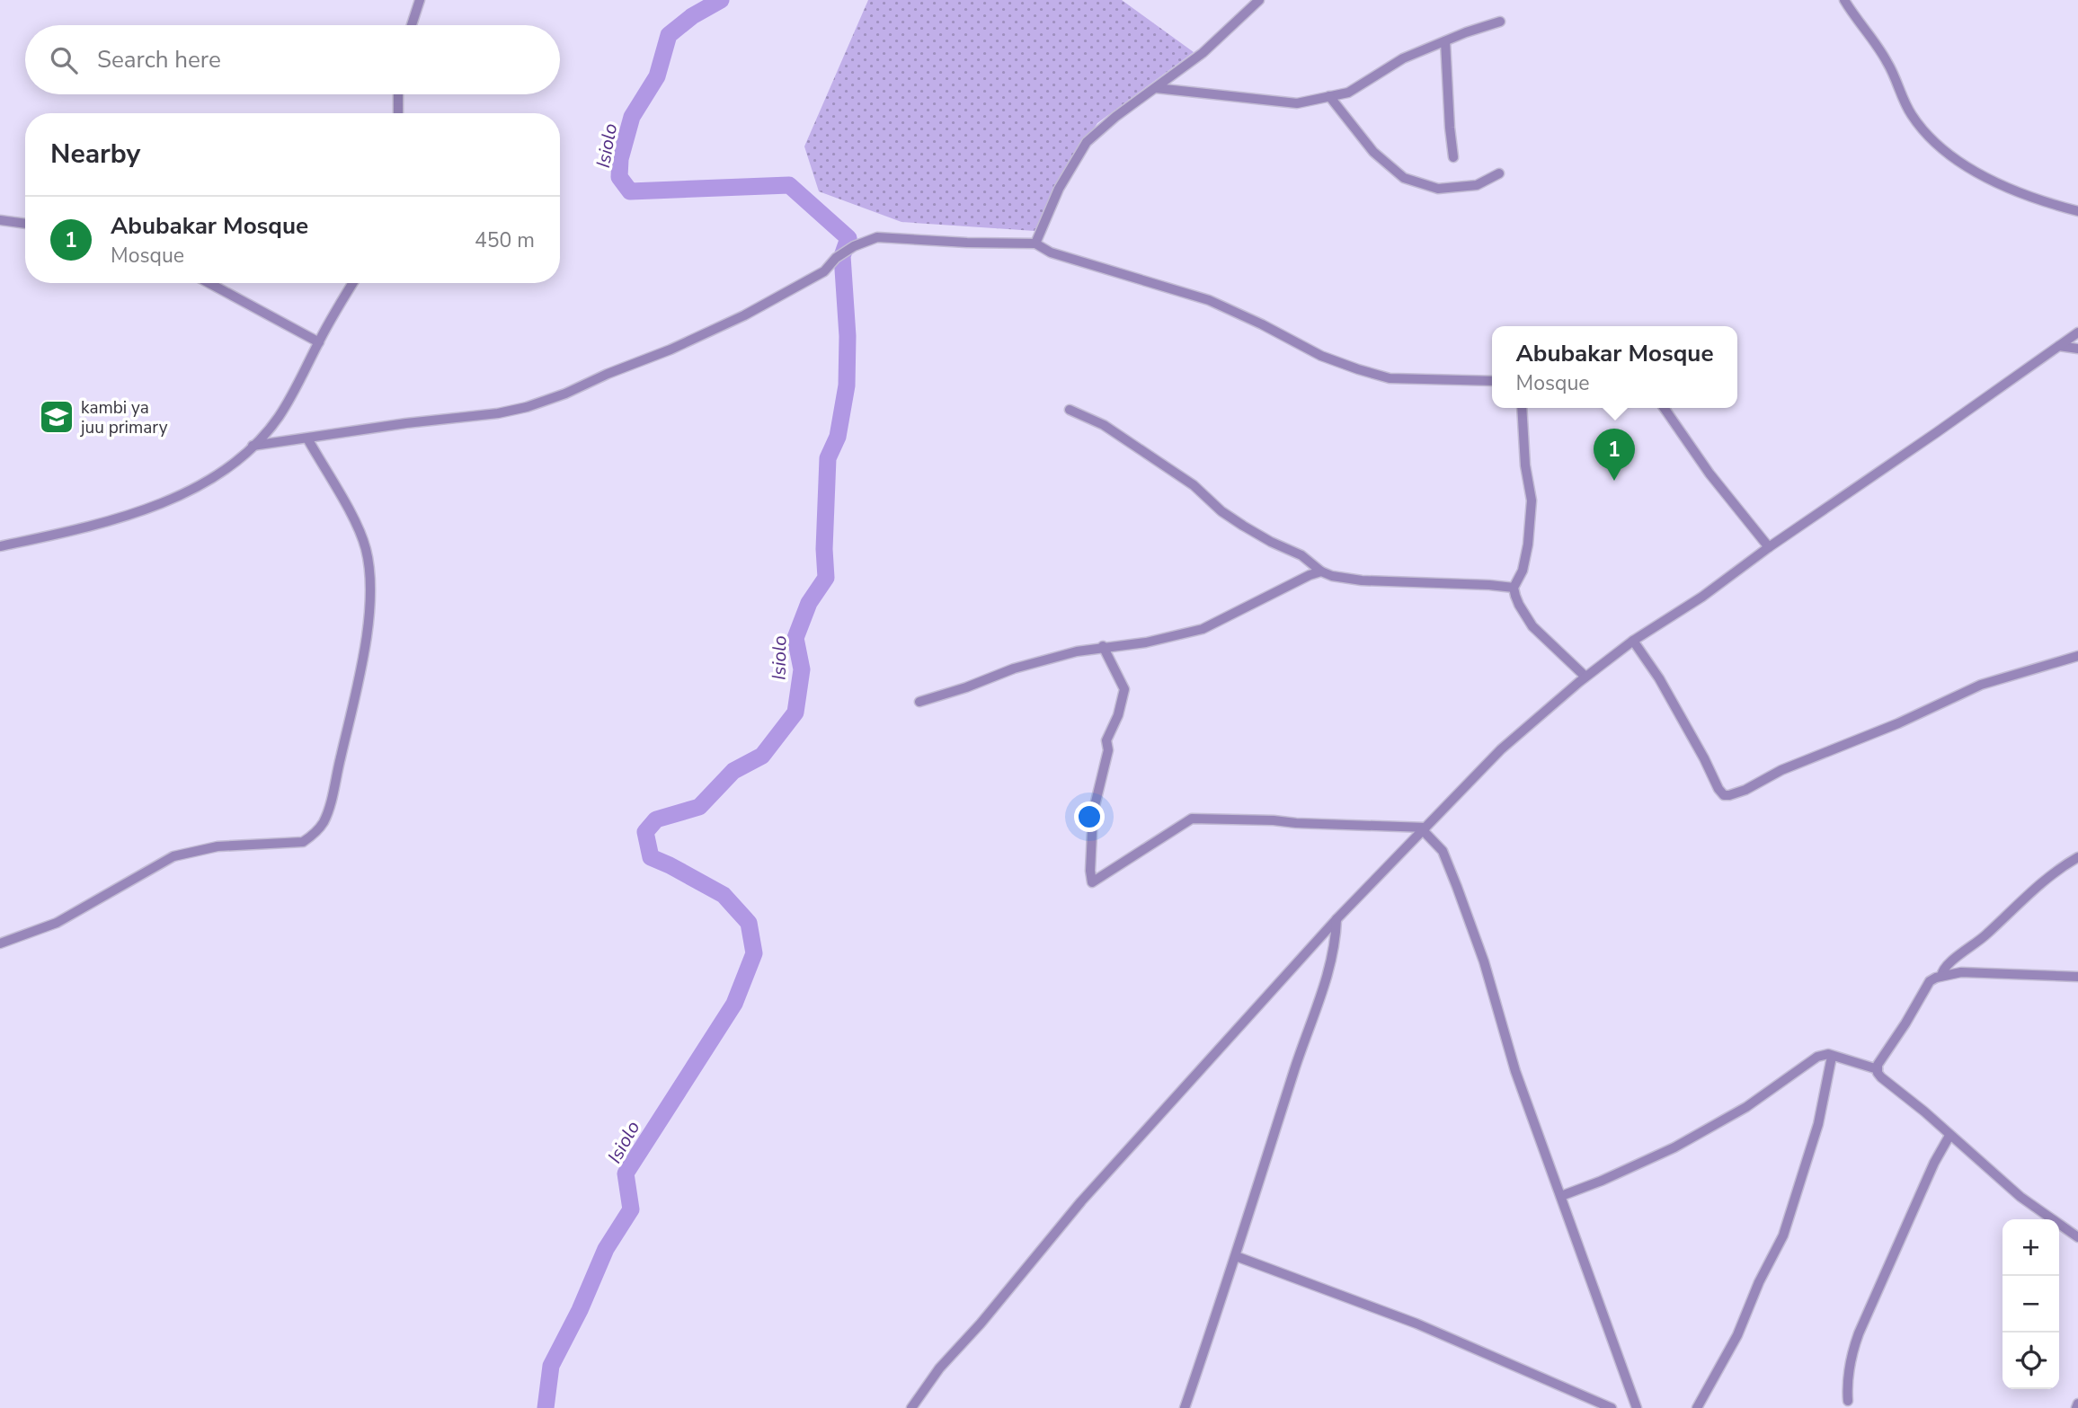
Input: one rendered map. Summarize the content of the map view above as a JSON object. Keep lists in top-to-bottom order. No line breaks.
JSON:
{"water":["Isiolo"],"places":{"school or university":["kambi ya juu primary"]},"page":{"search":"Search here","heading":"Nearby","list":[{"mark":"1","name":"Abubakar Mosque","note":"Mosque","value":"450 m"}],"popup":["Abubakar Mosque","Mosque"],"pins":"1","map_buttons":["+","−"]}}
